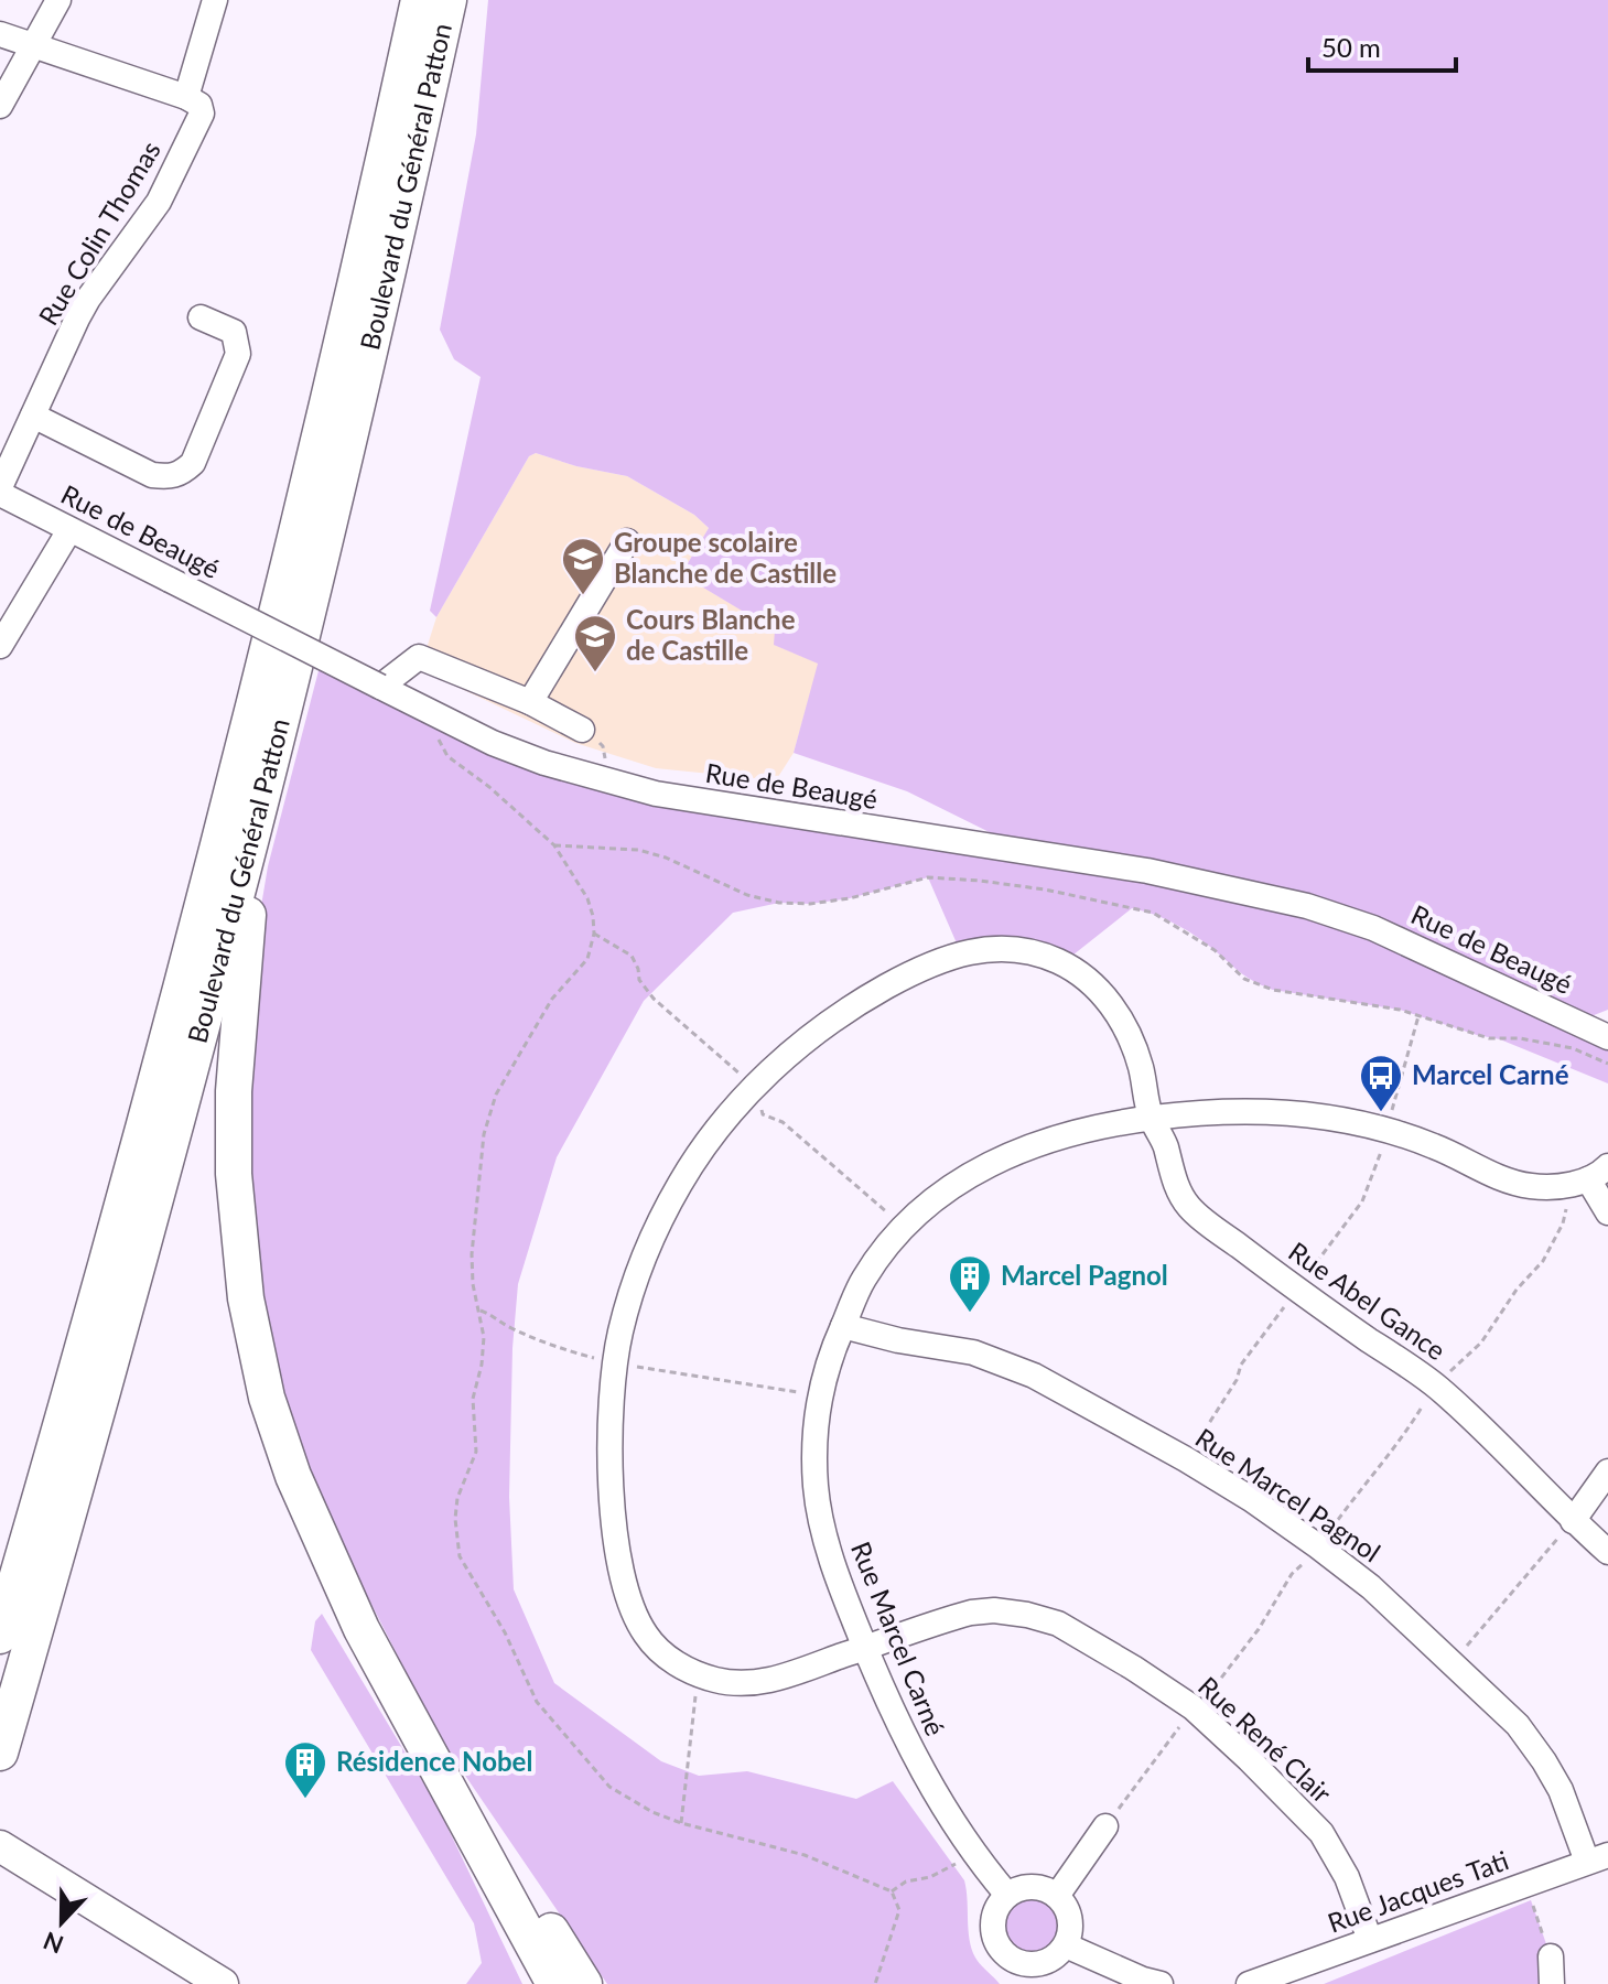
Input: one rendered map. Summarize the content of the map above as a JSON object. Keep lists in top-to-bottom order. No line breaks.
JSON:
{"streets":{"highway":["Boulevard du Général Patton"],"street":["Rue Colin Thomas","Rue de Beaugé","Rue Abel Gance","Rue Marcel Pagnol","Rue Marcel Carné","Rue René Clair","Rue Jacques Tati"]},"crossings":[["Rue Colin Thomas","Rue de Beaugé"],["Rue Abel Gance","Rue Marcel Carné"],["Rue Abel Gance","Rue René Clair"],["Rue Marcel Pagnol","Rue Marcel Carné"],["Rue Marcel Pagnol","Rue Jacques Tati"],["Rue Marcel Carné","Rue René Clair"],["Rue René Clair","Rue Jacques Tati"]],"places":{"school or university":["Groupe scolaire Blanche de Castille","Cours Blanche de Castille"],"bus stop":["Marcel Carné"],"building":["Marcel Pagnol","Résidence Nobel"]},"scale_bar":"50 m","north":"bottom"}
